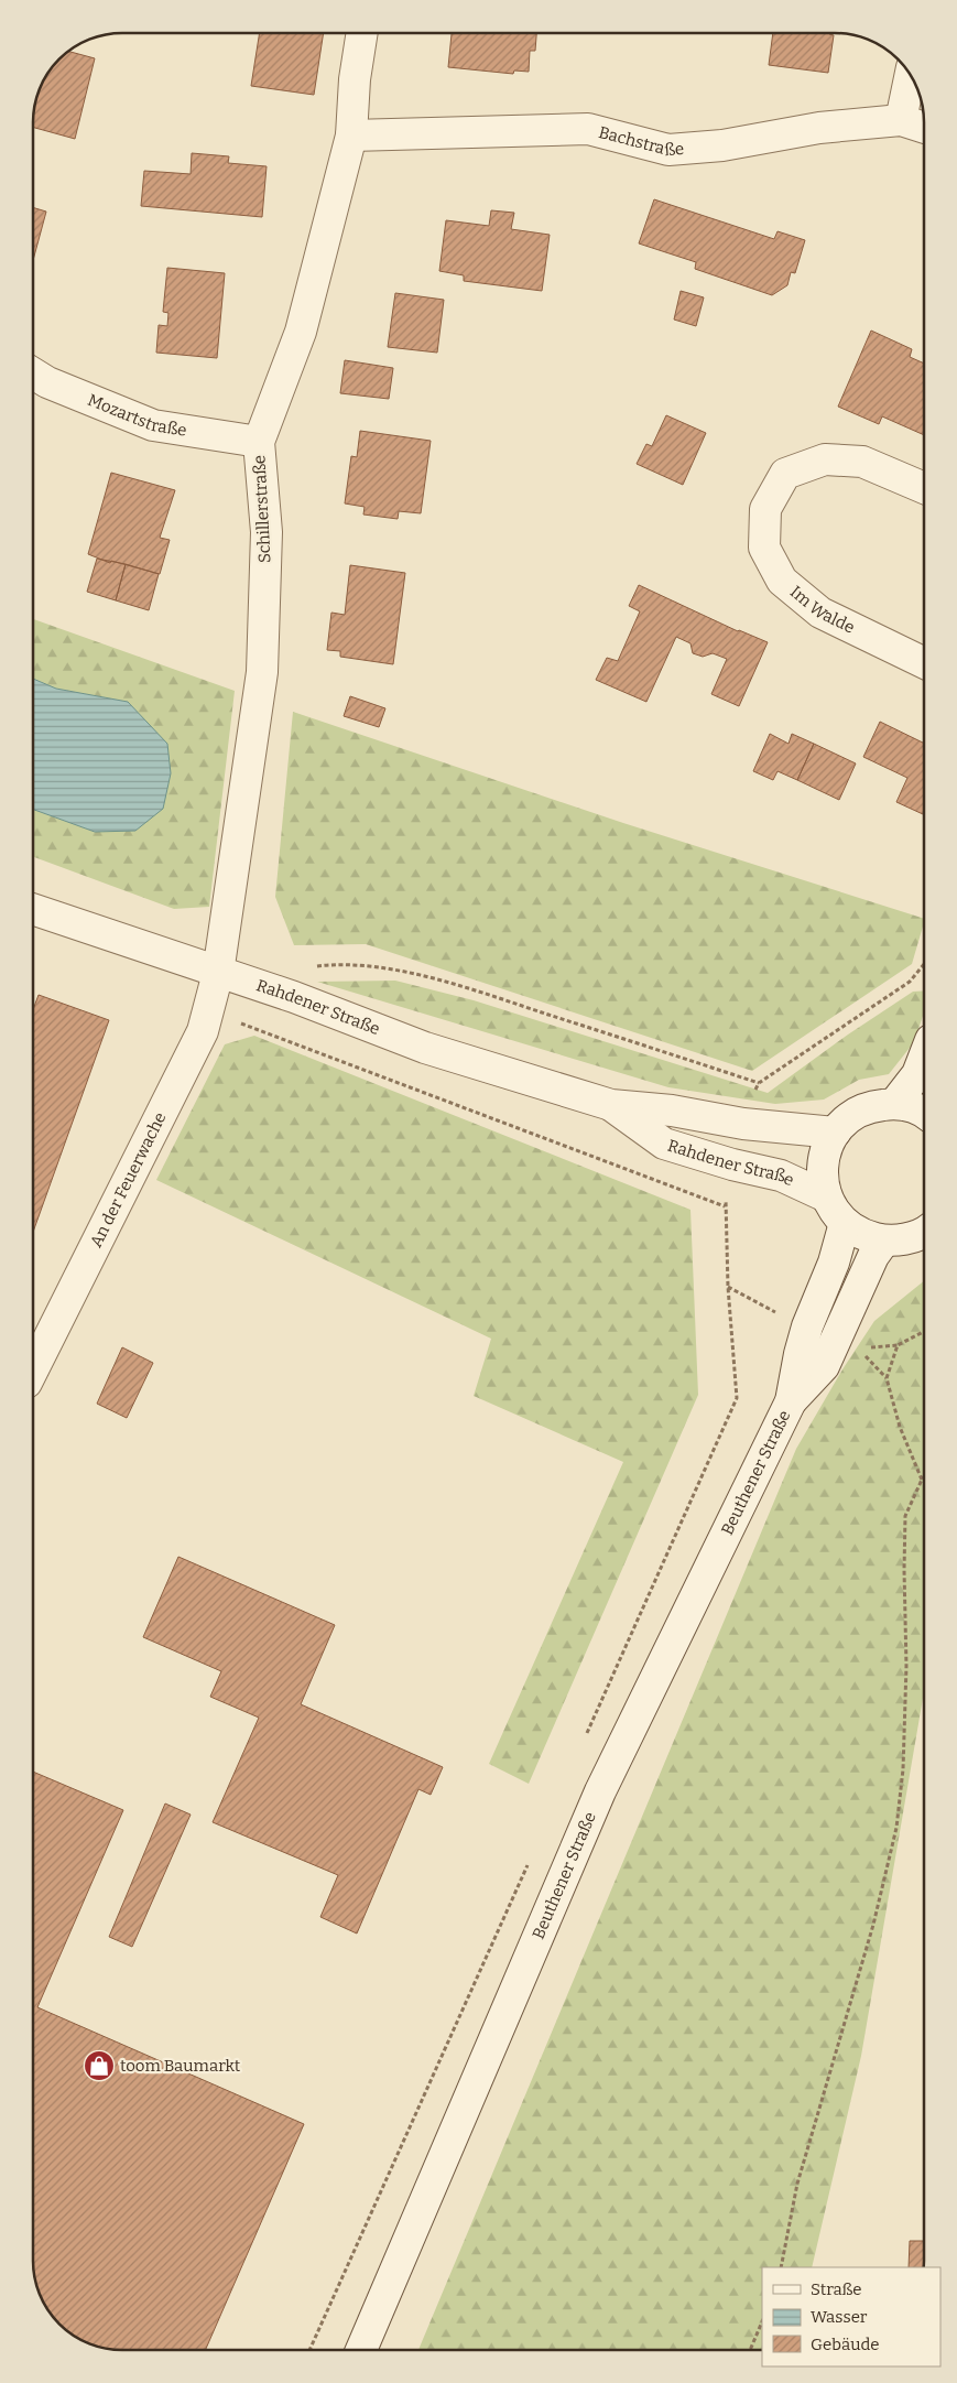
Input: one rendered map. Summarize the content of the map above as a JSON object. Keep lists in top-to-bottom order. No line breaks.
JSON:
{"streets":{"street":["Bachstraße","Mozartstraße","Schillerstraße","Im Walde","Rahdener Straße","An der Feuerwache","Beuthener Straße"]},"crossings":[["Bachstraße","Schillerstraße"],["Mozartstraße","Schillerstraße"],["Schillerstraße","Rahdener Straße"],["Schillerstraße","An der Feuerwache"],["Rahdener Straße","An der Feuerwache"]],"places":{"shop":["toom Baumarkt"]},"legend":["Straße","Wasser","Gebäude"]}
